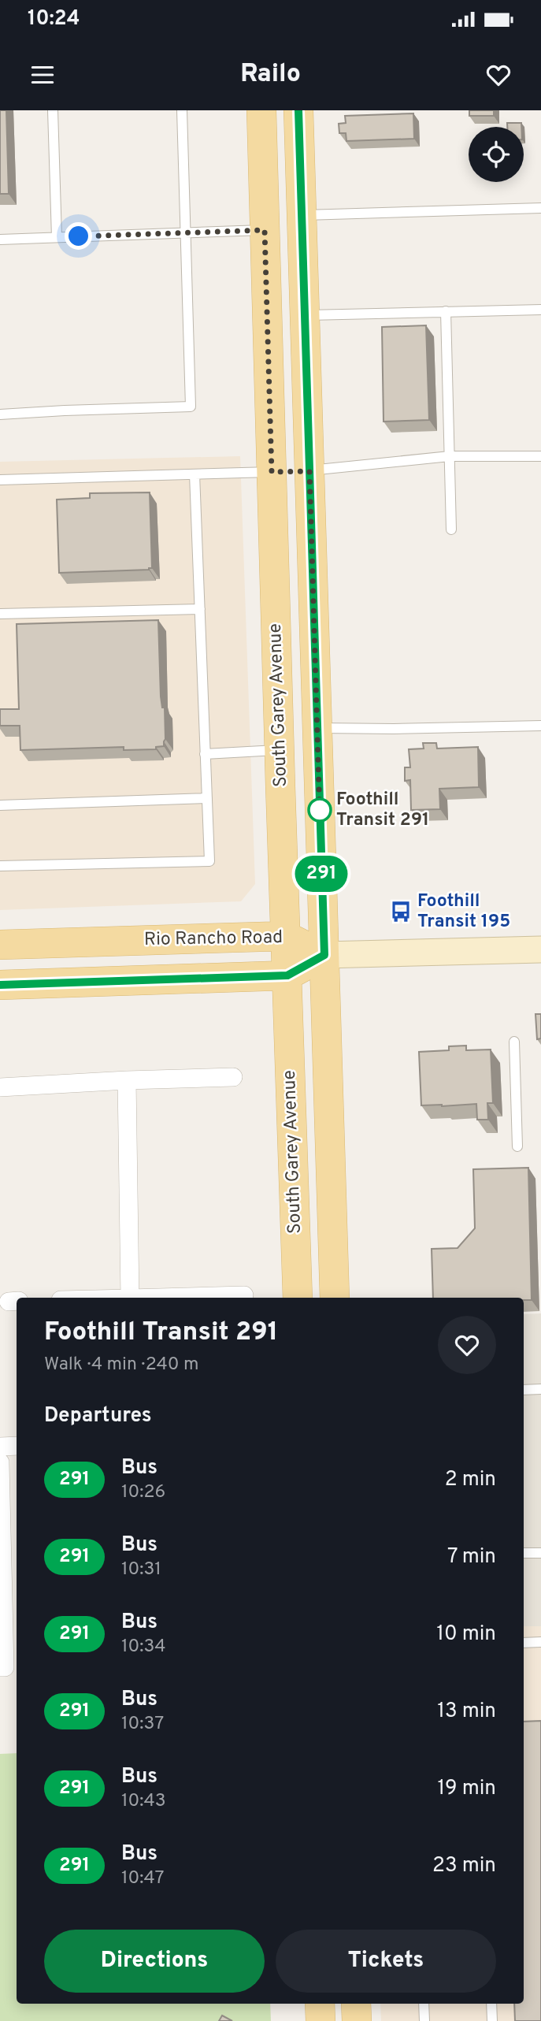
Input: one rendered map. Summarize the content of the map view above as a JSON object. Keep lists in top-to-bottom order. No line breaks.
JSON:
{"streets":{"main road":["South Garey Avenue","Rio Rancho Road"]},"crossings":[["South Garey Avenue","Rio Rancho Road"]],"places":{"other":["Foothill Transit 291"],"bus stop":["Foothill Transit 195"]},"lines":["bus line 291"],"page":{"status":"10:24","header":"Railo","on_map":"291","heading":[["Foothill Transit 291","Walk · 4 min · 240 m"],"Departures"],"list":[{"mark":"291","name":"Bus","note":"10:26","value":"2 min"},{"mark":"291","name":"Bus","note":"10:31","value":"7 min"},{"mark":"291","name":"Bus","note":"10:34","value":"10 min"},{"mark":"291","name":"Bus","note":"10:37","value":"13 min"},{"mark":"291","name":"Bus","note":"10:43","value":"19 min"},{"mark":"291","name":"Bus","note":"10:47","value":"23 min"}],"buttons":["Directions","Tickets"]}}
